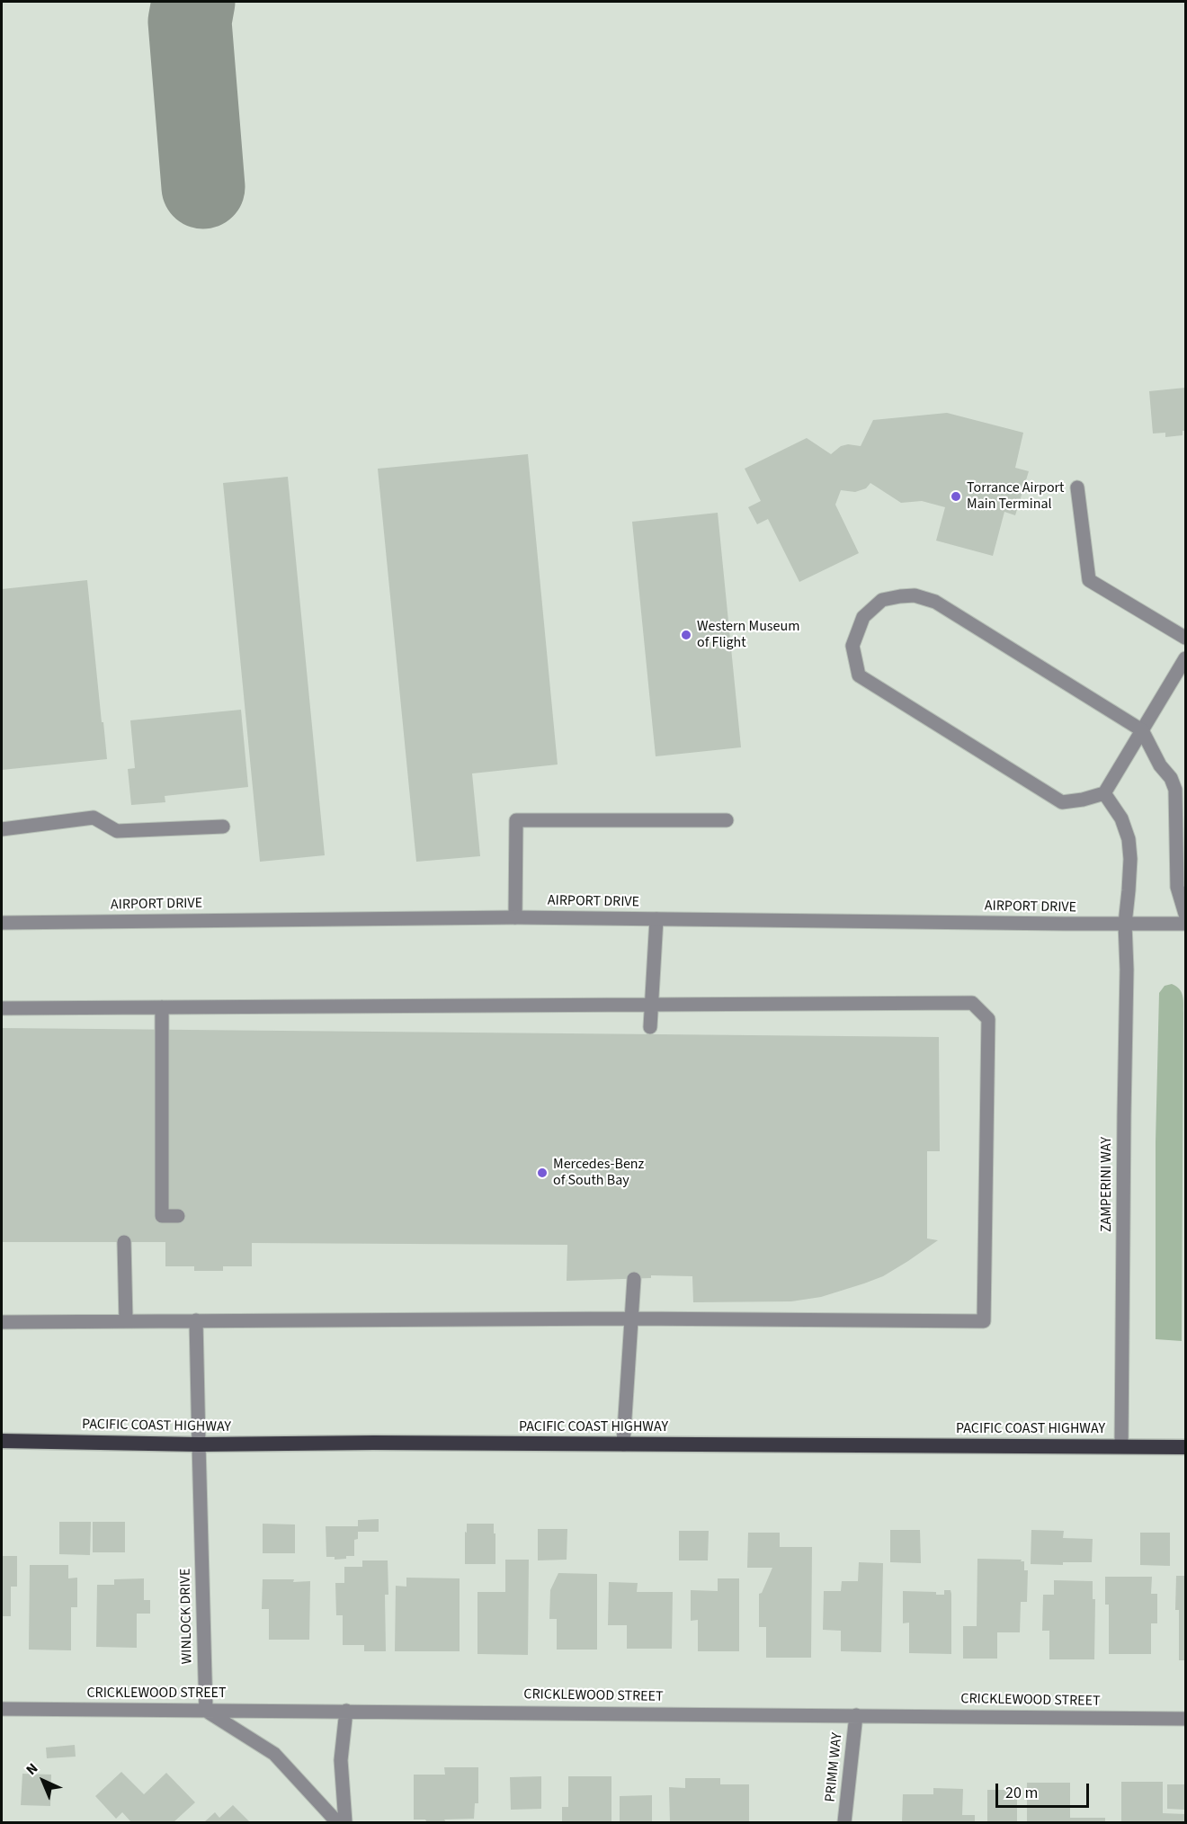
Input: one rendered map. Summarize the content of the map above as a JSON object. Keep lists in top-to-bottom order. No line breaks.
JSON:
{"streets":{"highway":["PACIFIC COAST HIGHWAY"],"street":["AIRPORT DRIVE","ZAMPERINI WAY","WINLOCK DRIVE","CRICKLEWOOD STREET","PRIMM WAY"]},"crossings":[["AIRPORT DRIVE","ZAMPERINI WAY"],["ZAMPERINI WAY","PACIFIC COAST HIGHWAY"],["PACIFIC COAST HIGHWAY","WINLOCK DRIVE"],["WINLOCK DRIVE","CRICKLEWOOD STREET"],["CRICKLEWOOD STREET","PRIMM WAY"]],"places":["Torrance Airport Main Terminal","Western Museum of Flight","Mercedes-Benz of South Bay"],"scale_bar":"20 m","north":"top left"}
